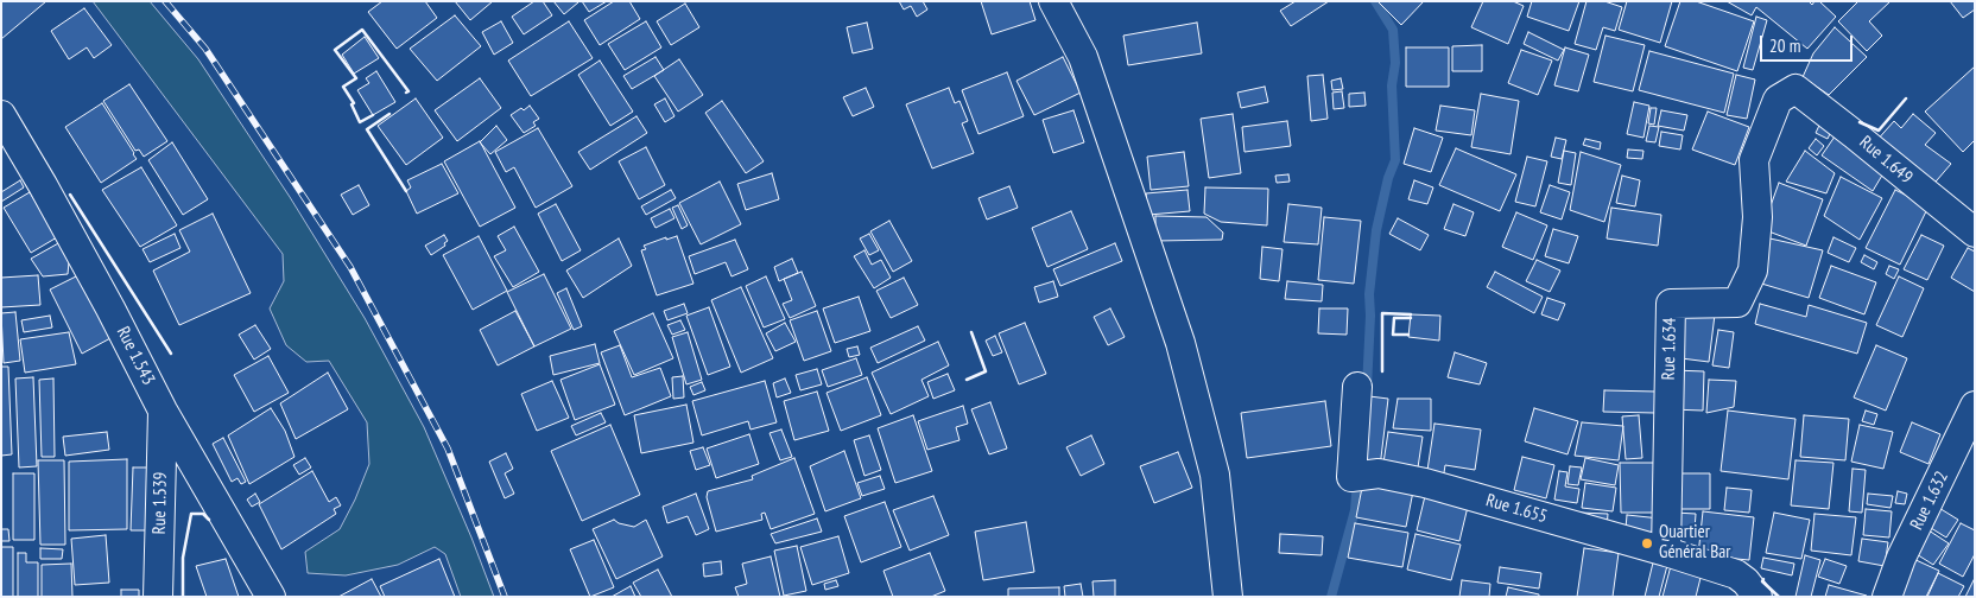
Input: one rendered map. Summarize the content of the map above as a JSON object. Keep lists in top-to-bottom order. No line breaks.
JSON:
{"streets":{"street":["Rue 1.649","Rue 1.634","Rue 1.543","Rue 1.632","Rue 1.539","Rue 1.655"]},"crossings":[["Rue 1.649","Rue 1.634"],["Rue 1.634","Rue 1.655"],["Rue 1.543","Rue 1.539"]],"places":["Quartier Général Bar"],"scale_bar":"20 m"}
